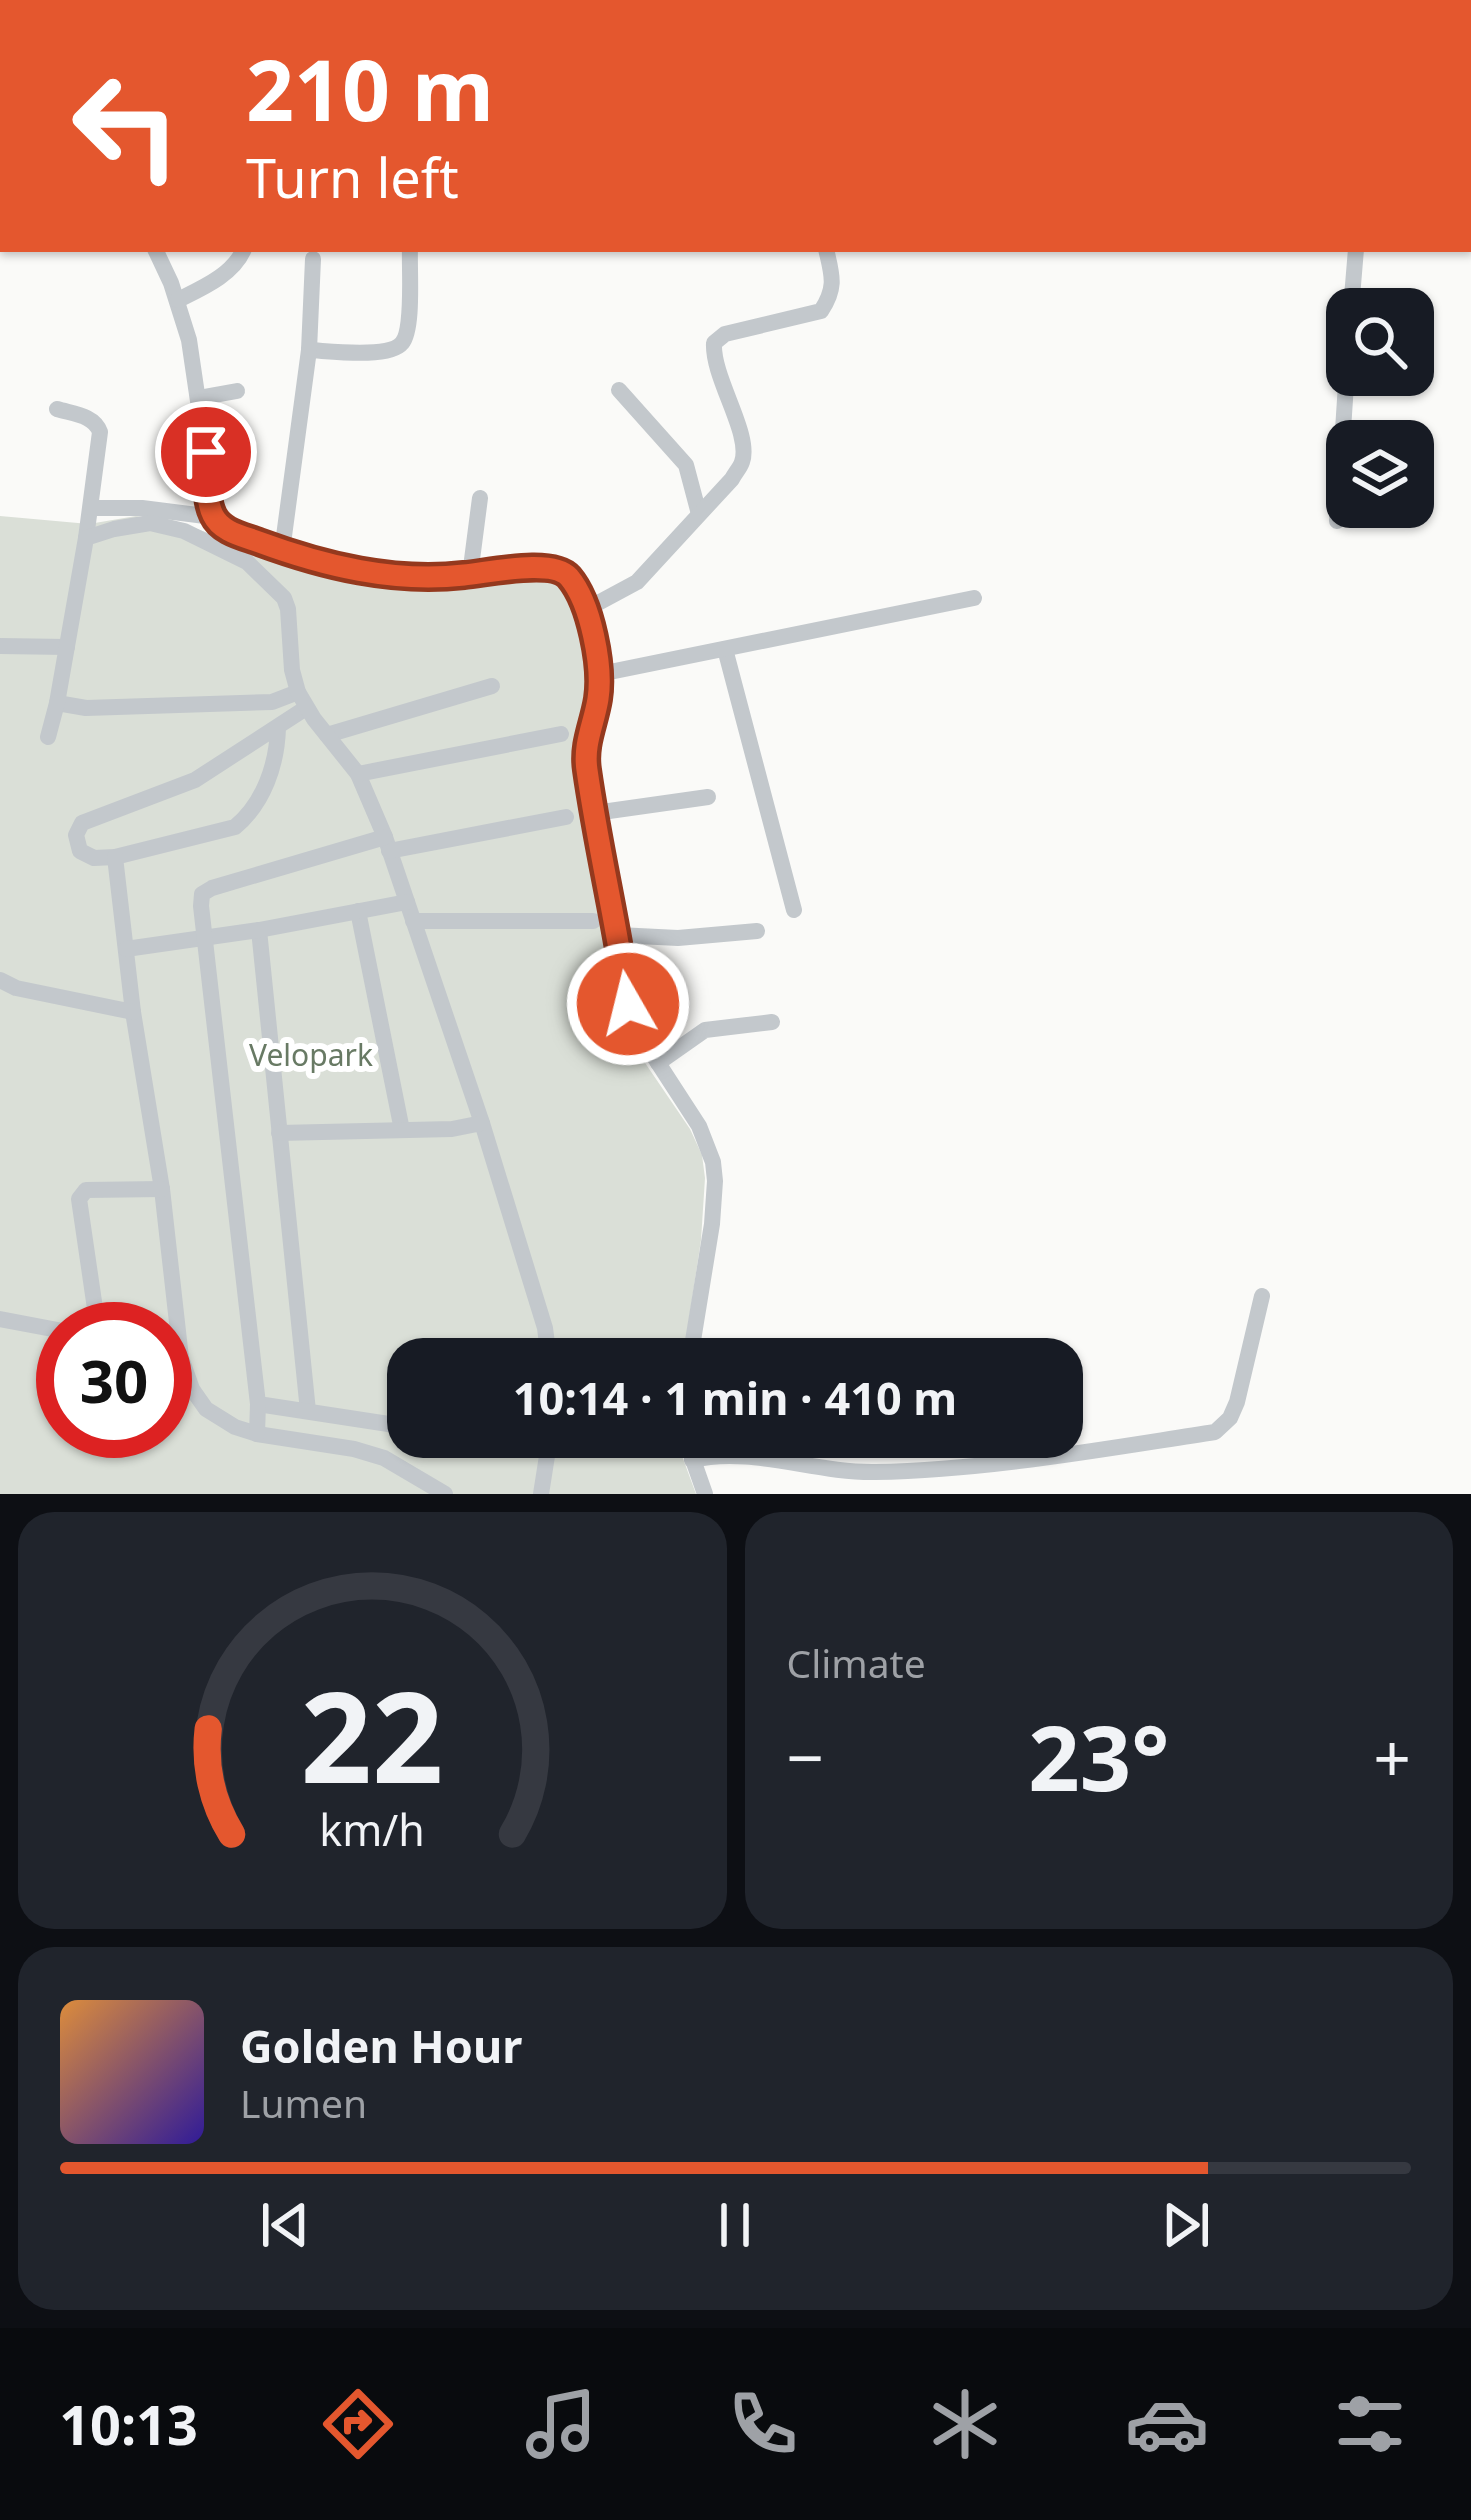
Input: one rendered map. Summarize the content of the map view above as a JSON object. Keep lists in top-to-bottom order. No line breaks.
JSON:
{"parks":["Velopark"],"page":{"turn":["210 m","Turn left"],"limit":"30","trip":"10:14 · 1 min · 410 m","tile":"Climate","heat":["−","23°","+"],"song":["Golden Hour","Lumen"],"tabs":"10:13","gauge":["22","km/h"]}}
